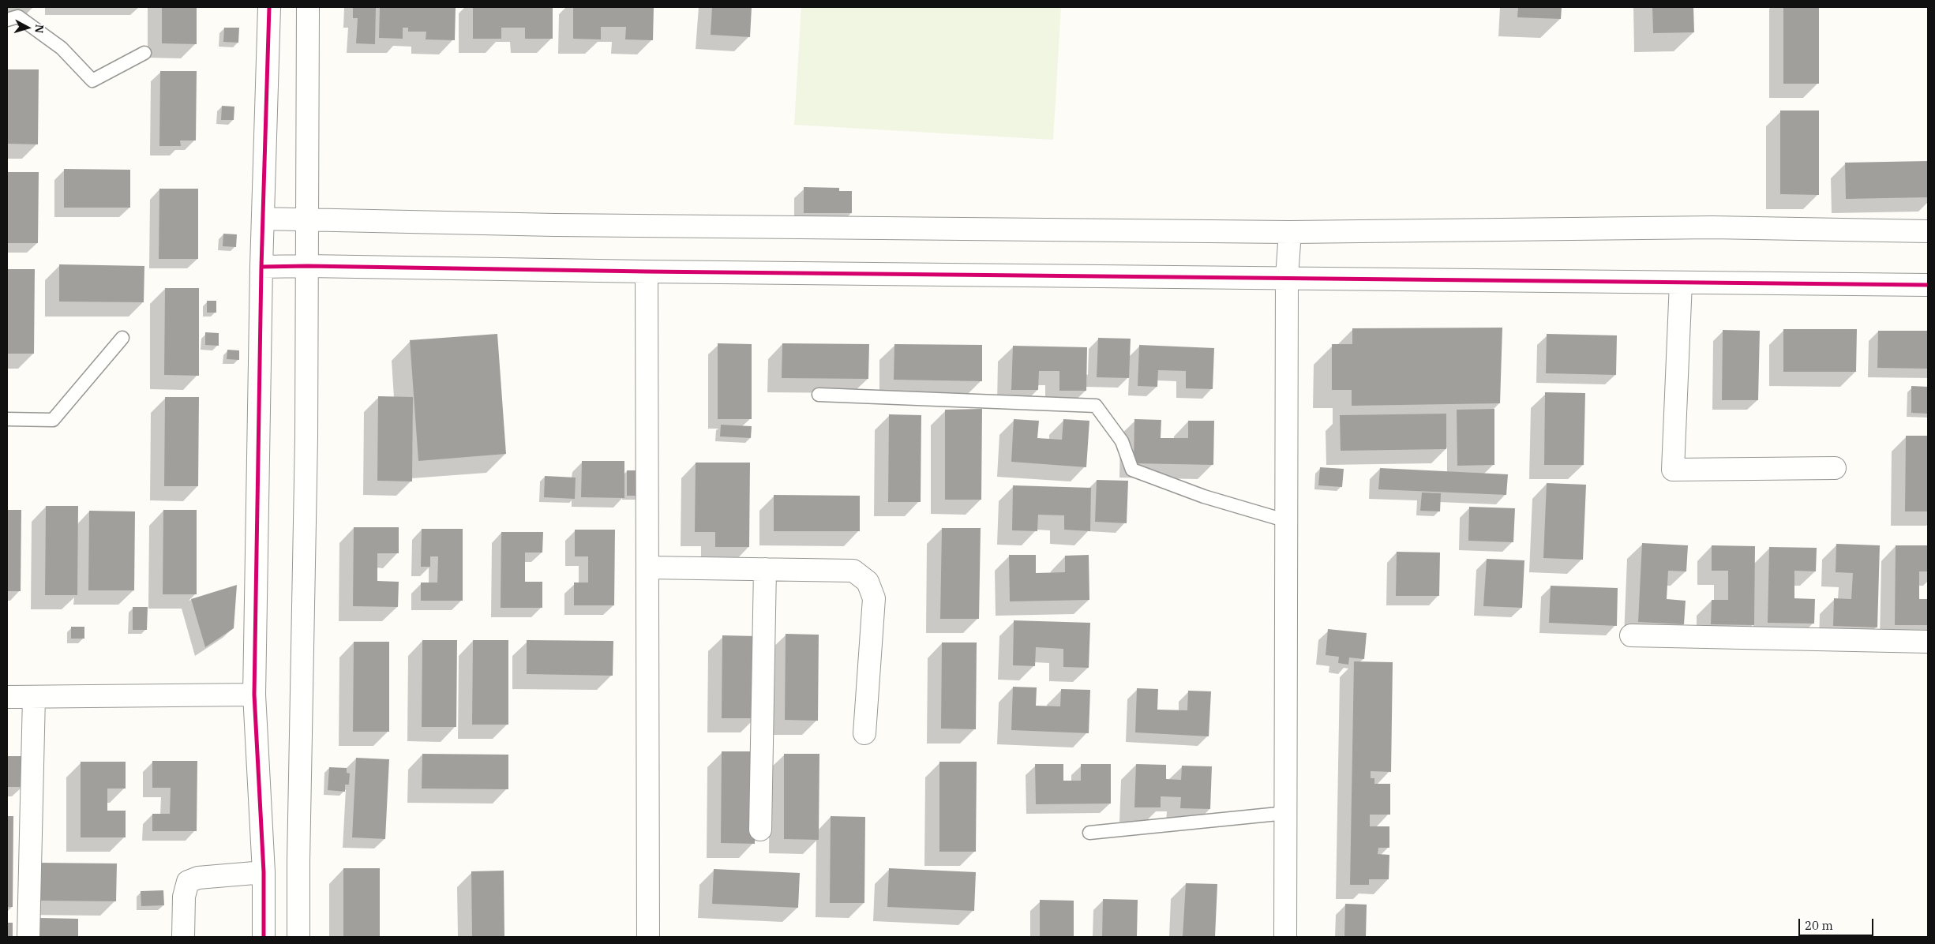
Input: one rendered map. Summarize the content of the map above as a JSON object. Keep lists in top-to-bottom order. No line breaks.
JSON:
{"scale_bar":"20 m","north":"right"}
